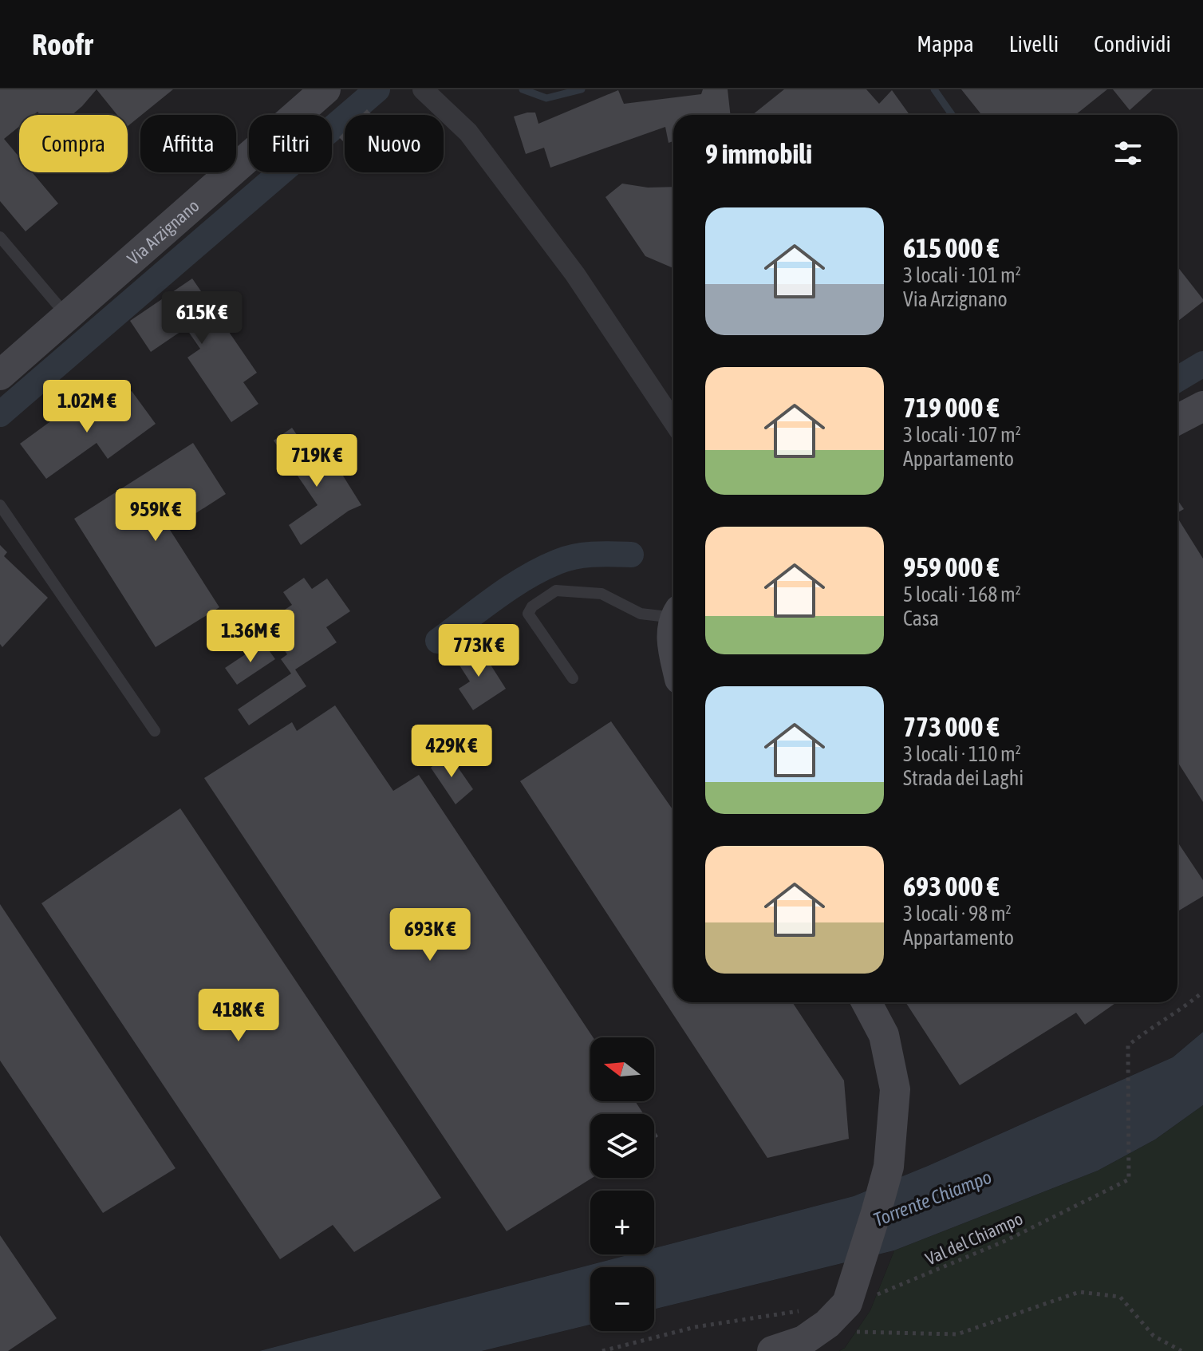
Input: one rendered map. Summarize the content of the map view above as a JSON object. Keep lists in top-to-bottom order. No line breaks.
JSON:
{"streets":{"street":["Via Arzignano"],"path":["Val del Chiampo"]},"water":["Torrente Chiampo"],"north":"left","page":{"header":"Roofr","nav":["Mappa","Livelli","Condividi"],"chip":["Compra","Affitta","Filtri","Nuovo"],"heading":"9 immobili","list":[{"name":"615 000 €","note":"3 locali · 101 m² · Via Arzignano"},{"name":"719 000 €","note":"3 locali · 107 m² · Appartamento"},{"name":"959 000 €","note":"5 locali · 168 m² · Casa"},{"name":"773 000 €","note":"3 locali · 110 m² · Strada dei Laghi"},{"name":"693 000 €","note":"3 locali · 98 m² · Appartamento"}],"price":["615K €","1.02M €","719K €","959K €","1.36M €","773K €","429K €","693K €","418K €"],"map_buttons":["+","−"]}}
